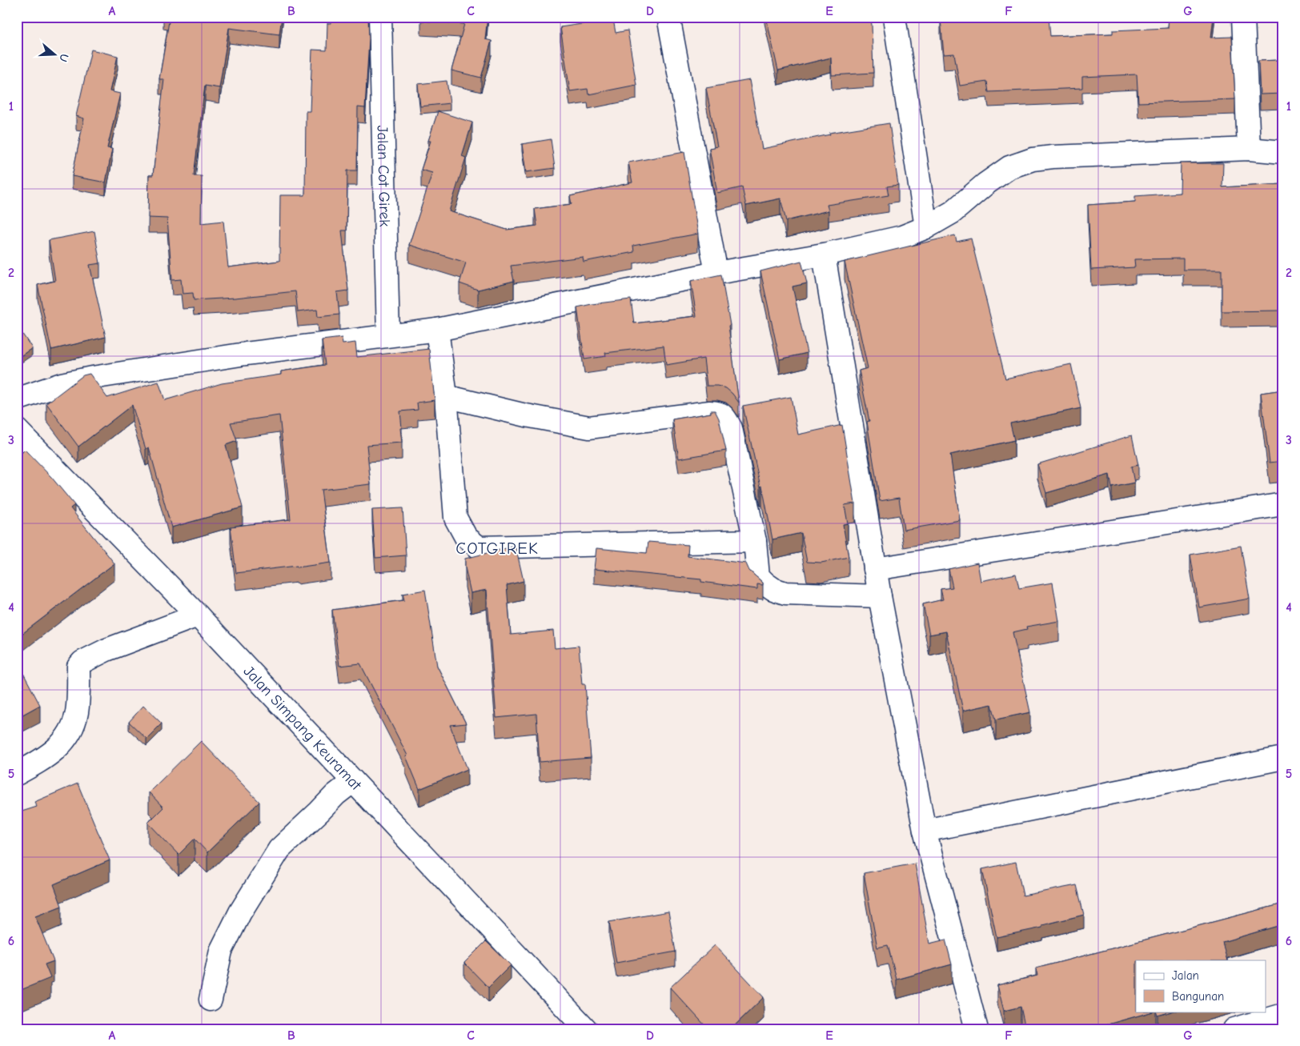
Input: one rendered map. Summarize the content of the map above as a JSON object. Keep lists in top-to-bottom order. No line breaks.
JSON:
{"streets":{"street":["Jalan Cot Girek","Jalan Simpang Keuramat"]},"districts":["COTGIREK"],"legend":["Jalan","Bangunan"],"north":"right","grid":{"columns":["A","B","C","D","E","F","G"],"rows":["1","2","3","4","5","6"]}}
